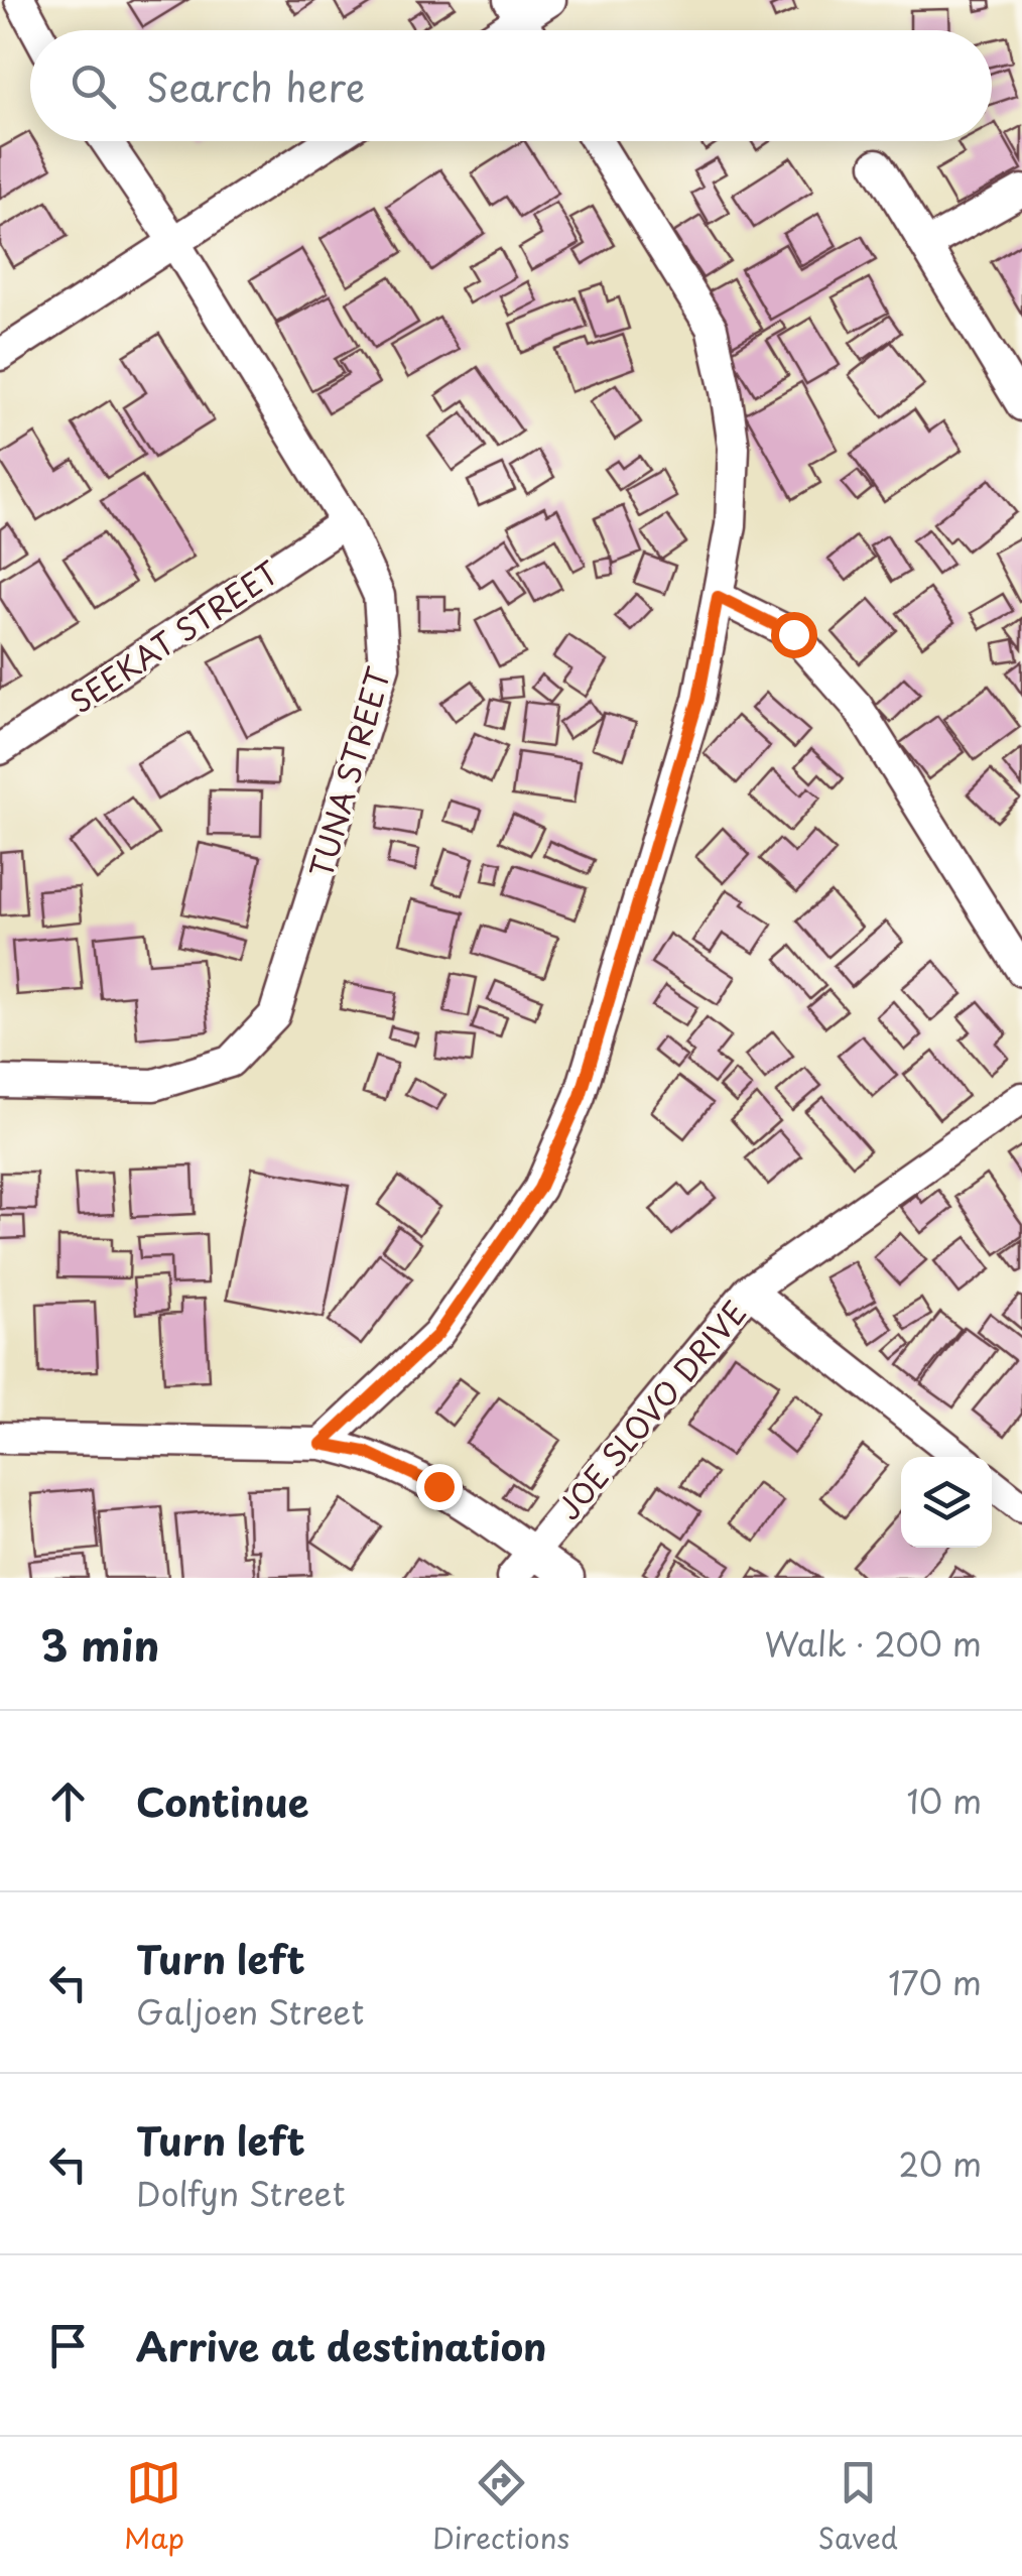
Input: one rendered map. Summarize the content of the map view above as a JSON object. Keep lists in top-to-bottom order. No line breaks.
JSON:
{"streets":{"street":["SEEKAT STREET","TUNA STREET","JOE SLOVO DRIVE"]},"crossings":[["SEEKAT STREET","TUNA STREET"]],"page":{"search":"Search here","heading":["3 min","Walk · 200 m"],"list":[["Continue","10 m"],["Turn left","Galjoen Street","170 m"],["Turn left","Dolfyn Street","20 m"],"Arrive at destination"],"nav":["Map","Directions","Saved"]}}
